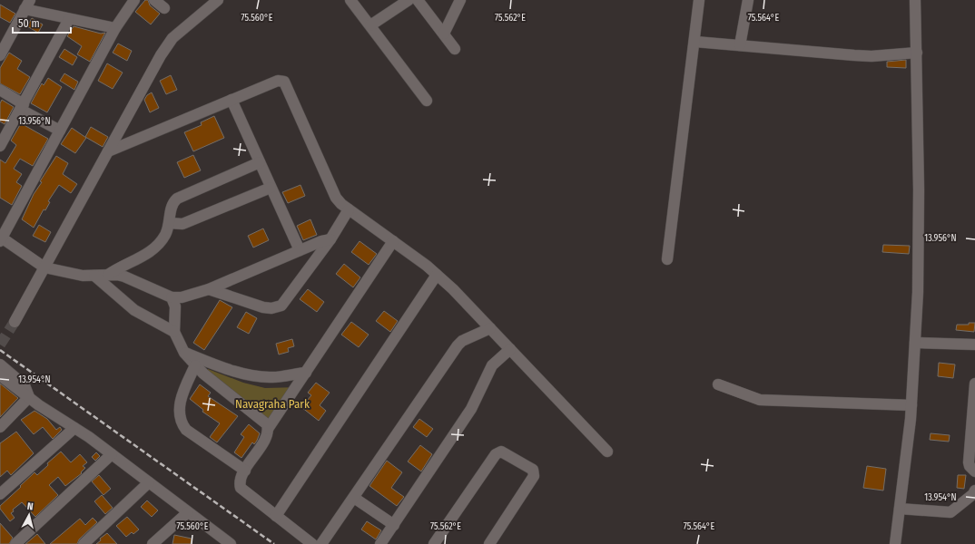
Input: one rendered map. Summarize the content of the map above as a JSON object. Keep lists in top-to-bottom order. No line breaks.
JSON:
{"parks":["Navagraha Park"],"scale_bar":"50 m","north":"top","coordinates":["75.560°E","75.562°E","75.564°E","13.956°N","13.954°N"]}
